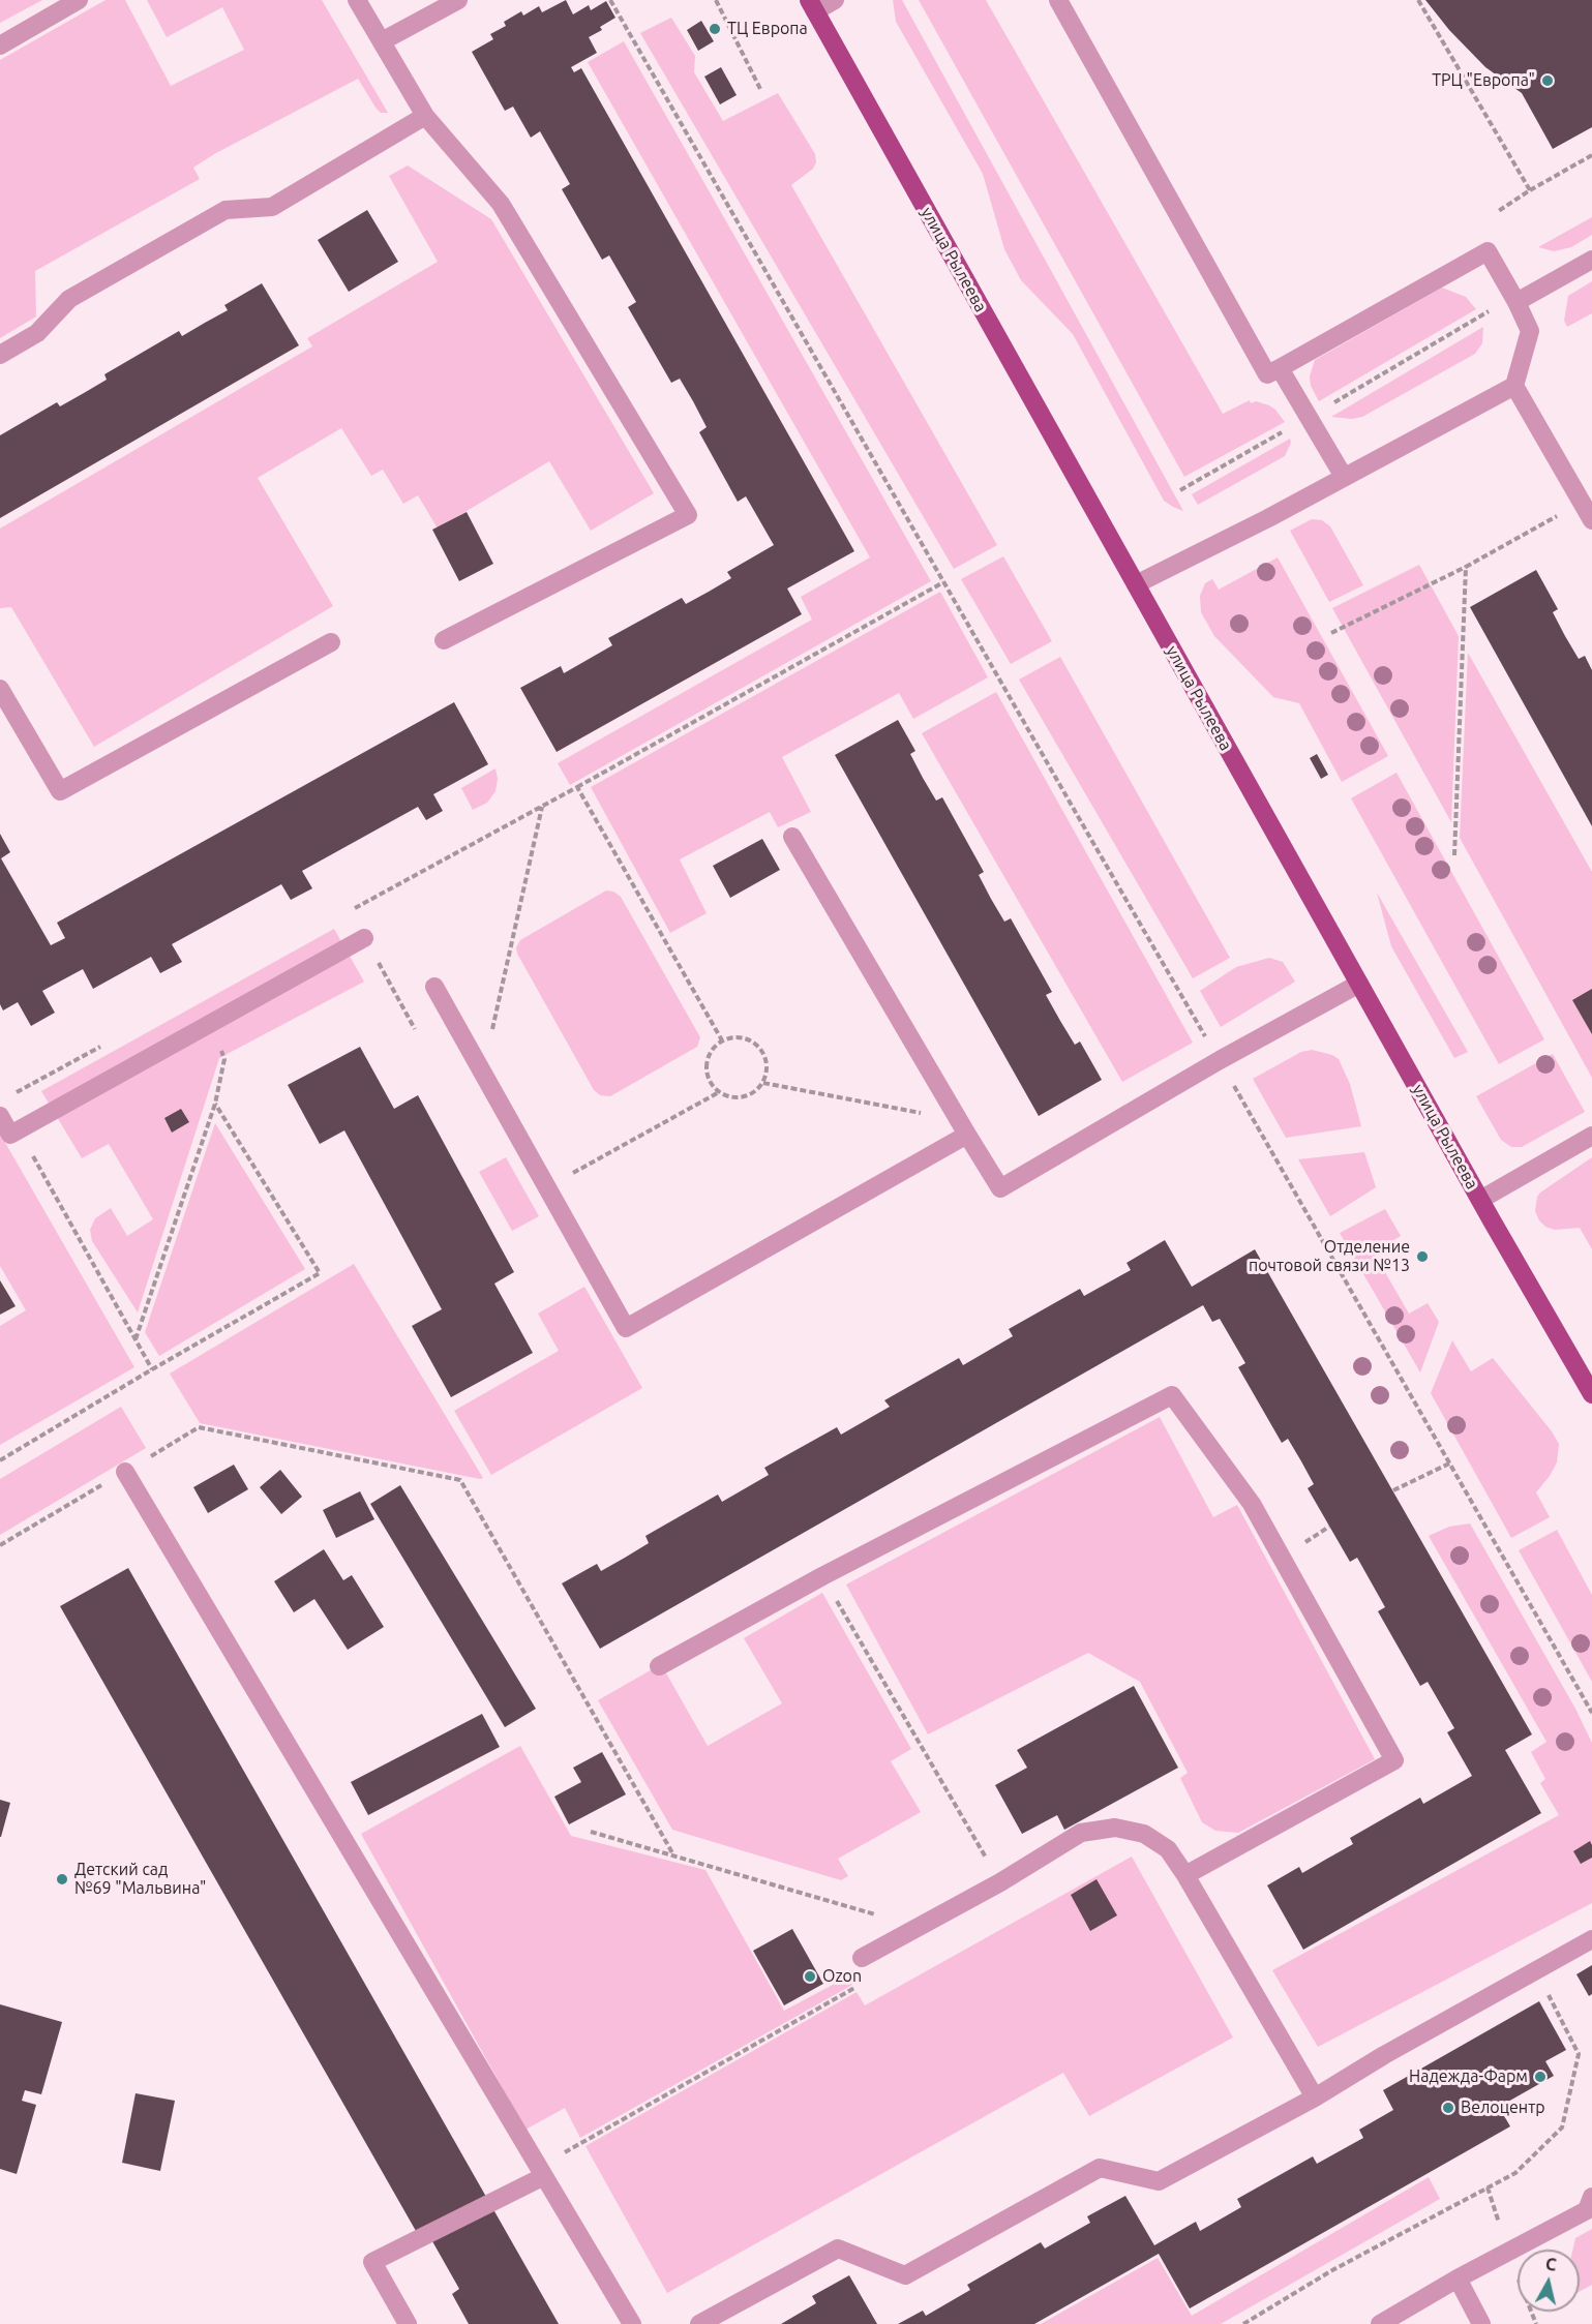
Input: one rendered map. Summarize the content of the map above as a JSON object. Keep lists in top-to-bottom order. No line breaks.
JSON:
{"streets":{"main road":["улица Рылеева"]},"places":["ТЦ Европа","ТРЦ \"Европа\"","Отделение почтовой связи №13","Детский сад №69 \"Мальвина\"","Ozon","Надежда-Фарм","Велоцентр"],"north":"top"}
